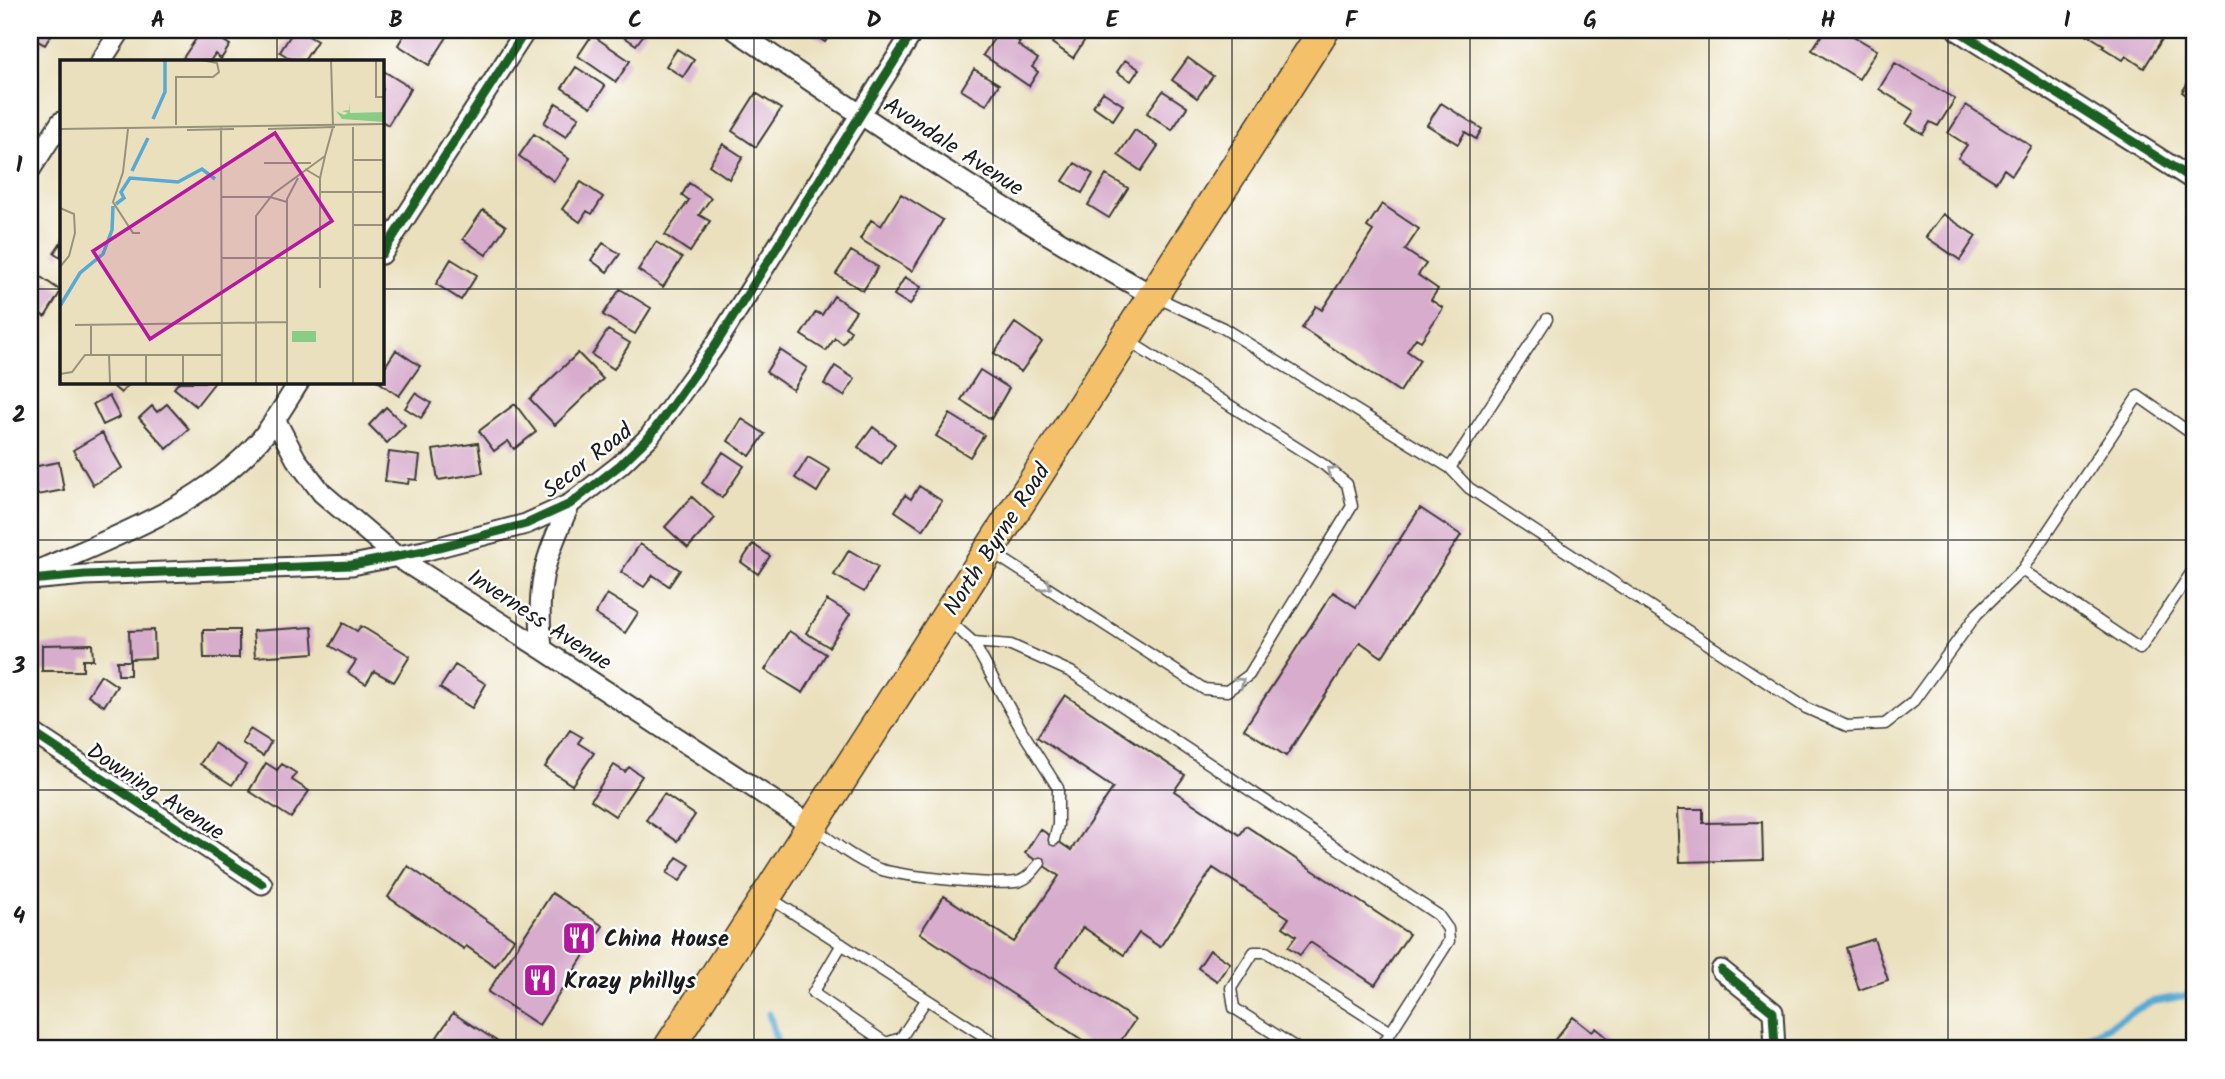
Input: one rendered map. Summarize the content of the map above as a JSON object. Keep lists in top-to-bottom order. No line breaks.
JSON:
{"streets":{"main road":["North Byrne Road"],"street":["Avondale Avenue","Secor Road","Inverness Avenue","Downing Avenue"]},"crossings":[["Avondale Avenue","Secor Road"],["Avondale Avenue","North Byrne Road"],["Secor Road","Inverness Avenue"],["North Byrne Road","Inverness Avenue"]],"places":{"restaurant":["China House","Krazy phillys"]},"grid":{"columns":["A","B","C","D","E","F","G","H","I"],"rows":["1","2","3","4"]}}
